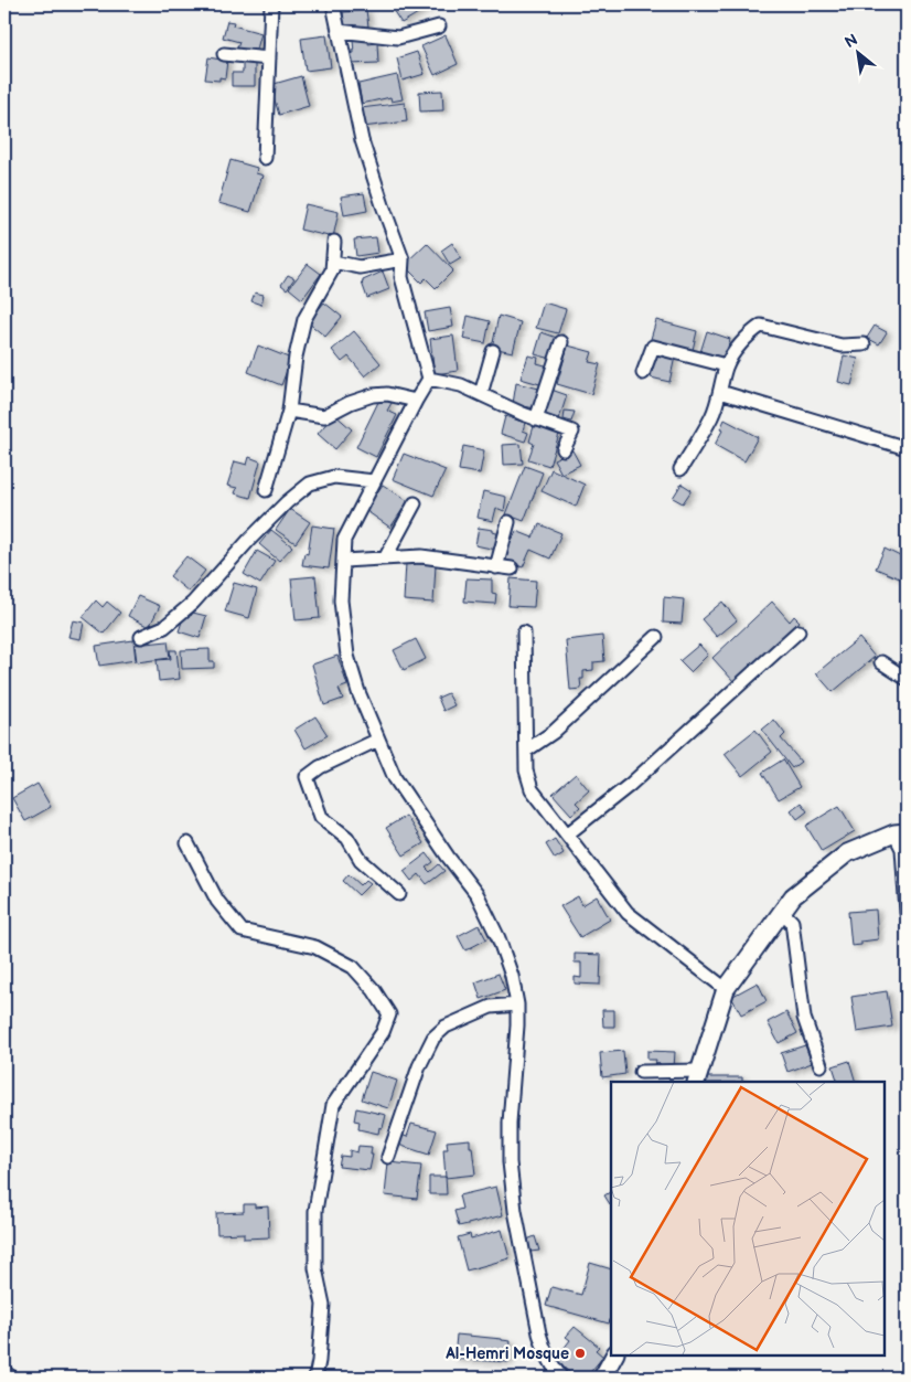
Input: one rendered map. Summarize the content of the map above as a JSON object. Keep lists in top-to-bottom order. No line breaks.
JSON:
{"places":["Al-Hemri Mosque"],"north":"top left"}
